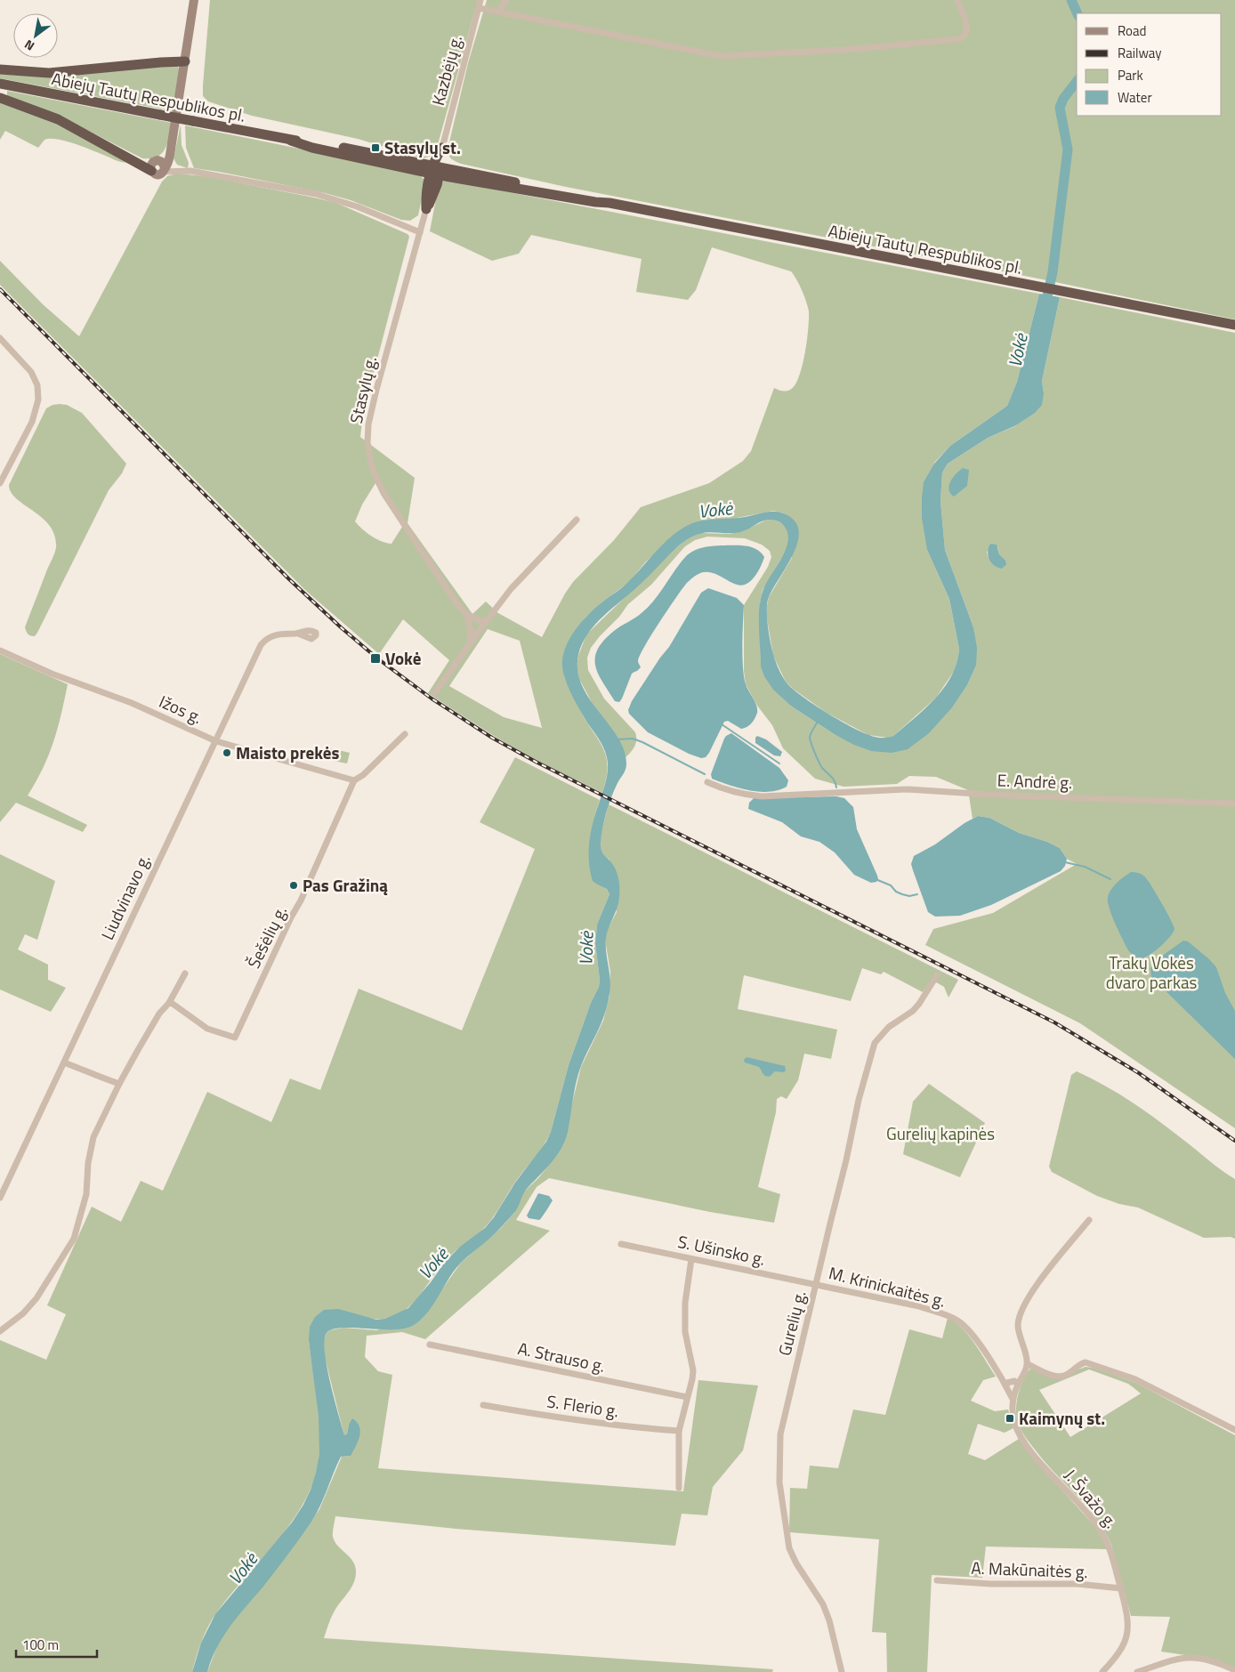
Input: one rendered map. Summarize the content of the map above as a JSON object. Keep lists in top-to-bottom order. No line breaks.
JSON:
{"streets":{"highway":["Abiejų Tautų Respublikos pl."],"street":["Kazbėjų g.","Stasylų g.","Ižos g.","E. Andrė g.","Liudvinavo g.","Šešėlių g.","S. Ušinsko g.","M. Krinickaitės g.","Gurelių g.","A. Strauso g.","S. Flerio g.","J. Švažo g.","A. Makūnaitės g."]},"crossings":[["Ižos g.","Liudvinavo g."],["Ižos g.","Šešėlių g."],["S. Ušinsko g.","M. Krinickaitės g."],["S. Ušinsko g.","Gurelių g."],["M. Krinickaitės g.","Gurelių g."],["M. Krinickaitės g.","J. Švažo g."],["J. Švažo g.","A. Makūnaitės g."]],"water":["Vokė"],"parks":["Trakų Vokės dvaro parkas","Gurelių kapinės"],"places":{"transit":["Stasylų st.","Vokė","Kaimynų st."],"other":["Maisto prekės","Pas Gražiną"]},"legend":["Road","Railway","Park","Water"],"scale_bar":"100 m","north":"bottom left"}
